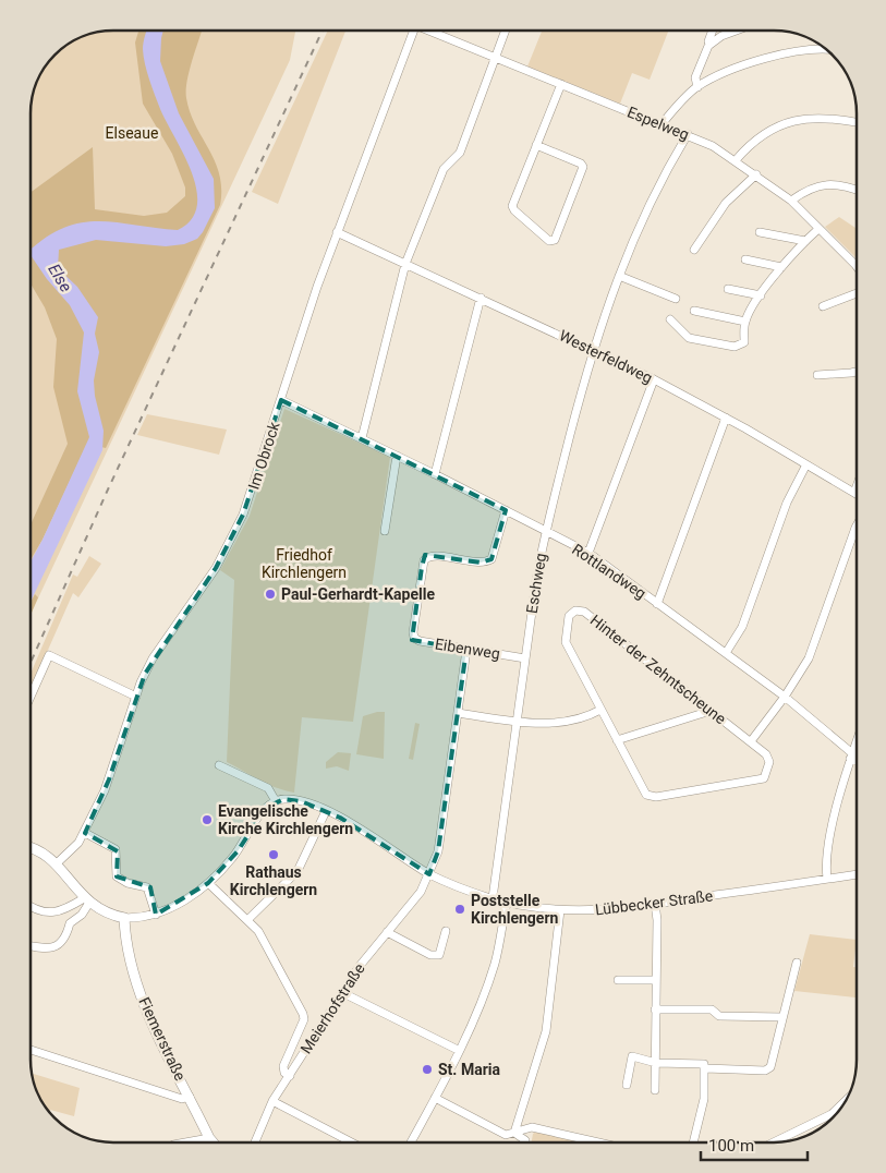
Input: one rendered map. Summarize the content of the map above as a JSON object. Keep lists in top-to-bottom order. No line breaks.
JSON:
{"streets":{"main road":["Fiemerstraße"],"street":["Espelweg","Westerfeldweg","Im Obrock","Rottlandweg","Eschweg","Eibenweg","Hinter der Zehntscheune","Lübbecker Straße","Meierhofstraße"]},"crossings":[["Espelweg","Eschweg"],["Westerfeldweg","Im Obrock"],["Westerfeldweg","Eschweg"],["Im Obrock","Rottlandweg"],["Rottlandweg","Eschweg"],["Rottlandweg","Eibenweg"],["Eschweg","Eibenweg"],["Eschweg","Lübbecker Straße"],["Eibenweg","Meierhofstraße"],["Lübbecker Straße","Meierhofstraße"]],"water":["Else"],"parks":["Elseaue","Friedhof Kirchlengern"],"places":["Paul-Gerhardt-Kapelle","Evangelische Kirche Kirchlengern","Rathaus Kirchlengern","Poststelle Kirchlengern","St. Maria"],"scale_bar":"100 m"}
